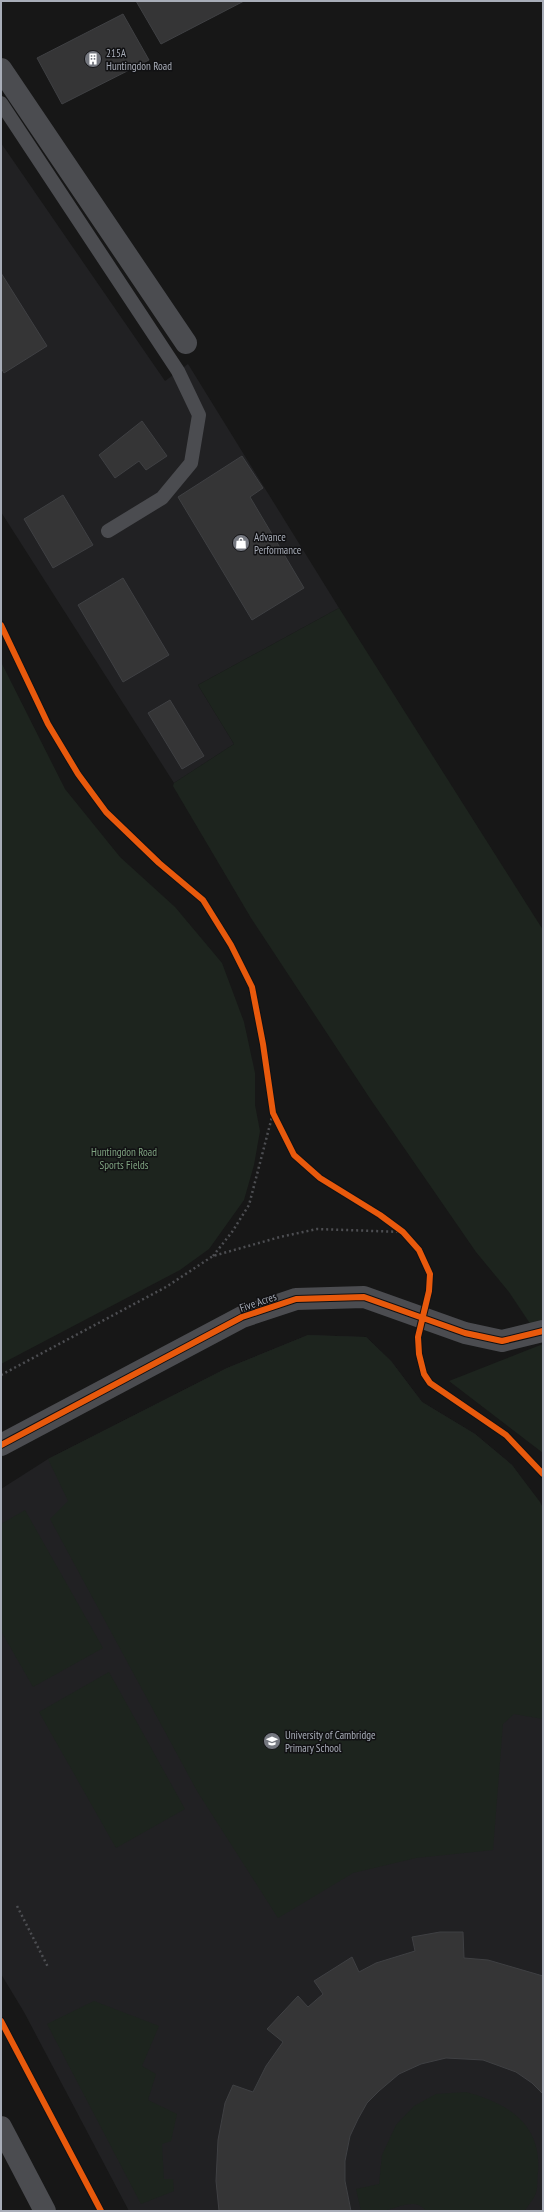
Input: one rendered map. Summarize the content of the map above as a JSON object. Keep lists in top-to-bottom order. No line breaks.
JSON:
{"streets":{"street":["Five Acres"]},"parks":["Huntingdon Road Sports Fields"],"places":{"building":["215A Huntingdon Road"],"shop":["Advance Performance"],"school or university":["University of Cambridge Primary School"]}}
